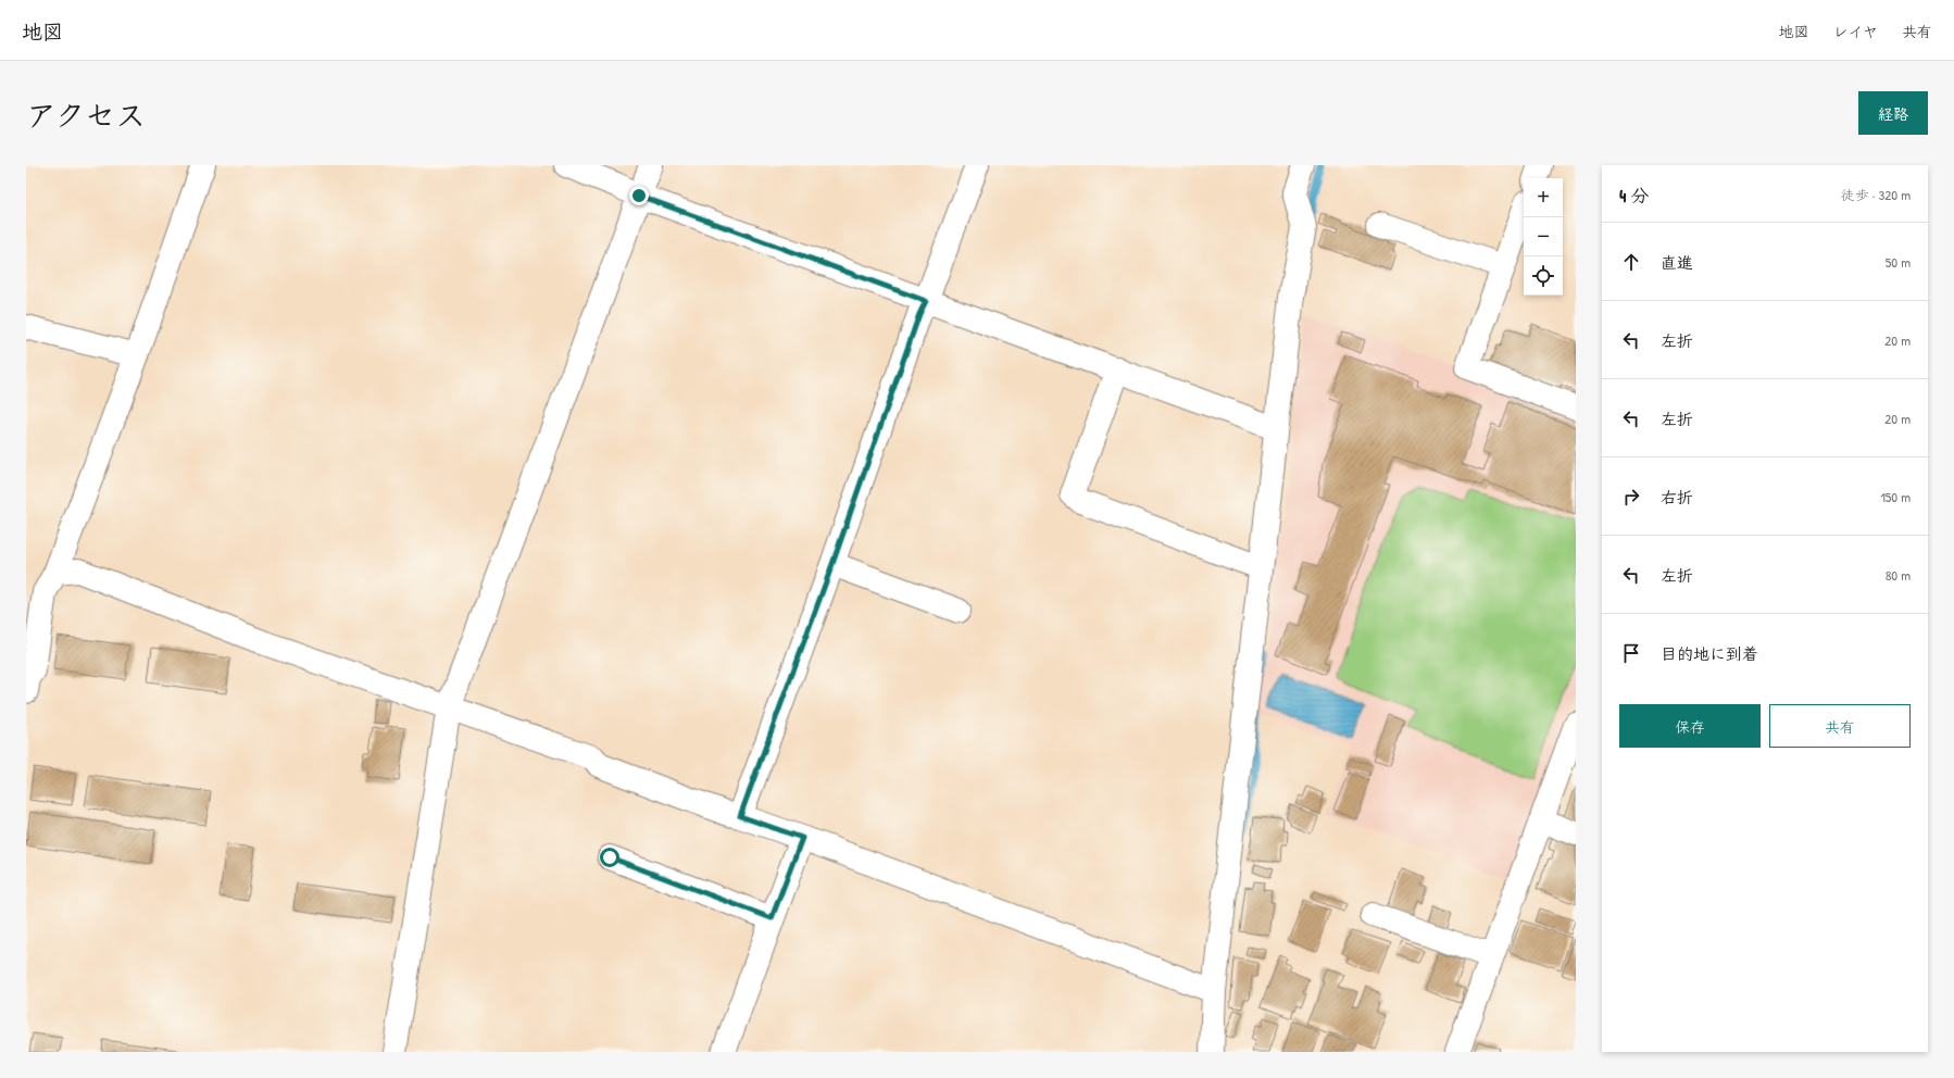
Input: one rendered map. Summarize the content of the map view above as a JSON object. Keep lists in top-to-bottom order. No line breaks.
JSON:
{"page":{"header":"地図","nav":["地図","レイヤ","共有"],"title":"アクセス","buttons":["経路",["保存","共有"]],"heading":["4 分","徒歩 · 320 m"],"map_buttons":["+","−"],"list":[["直進","50 m"],["左折","20 m"],["左折","20 m"],["右折","150 m"],["左折","80 m"],"目的地に到着"]}}
